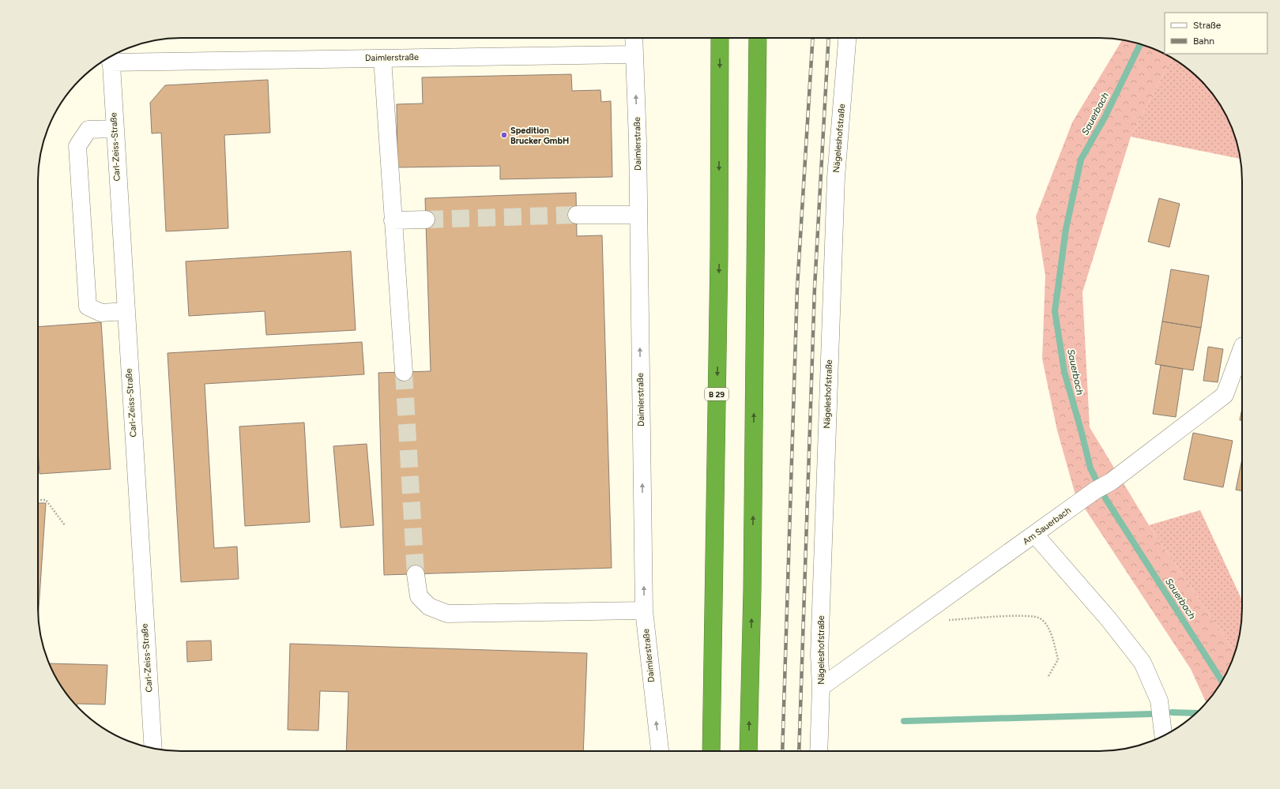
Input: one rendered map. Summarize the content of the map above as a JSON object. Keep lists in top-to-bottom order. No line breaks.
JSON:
{"streets":{"highway":["B 29"],"street":["Daimlerstraße","Nägeleshofstraße","Carl-Zeiss-Straße","Am Sauerbach"]},"crossings":[["Daimlerstraße","Carl-Zeiss-Straße"],["Nägeleshofstraße","Am Sauerbach"]],"one_way":["Daimlerstraße"],"water":["Sauerbach"],"places":["Spedition Brucker GmbH"],"legend":["Straße","Bahn"]}
